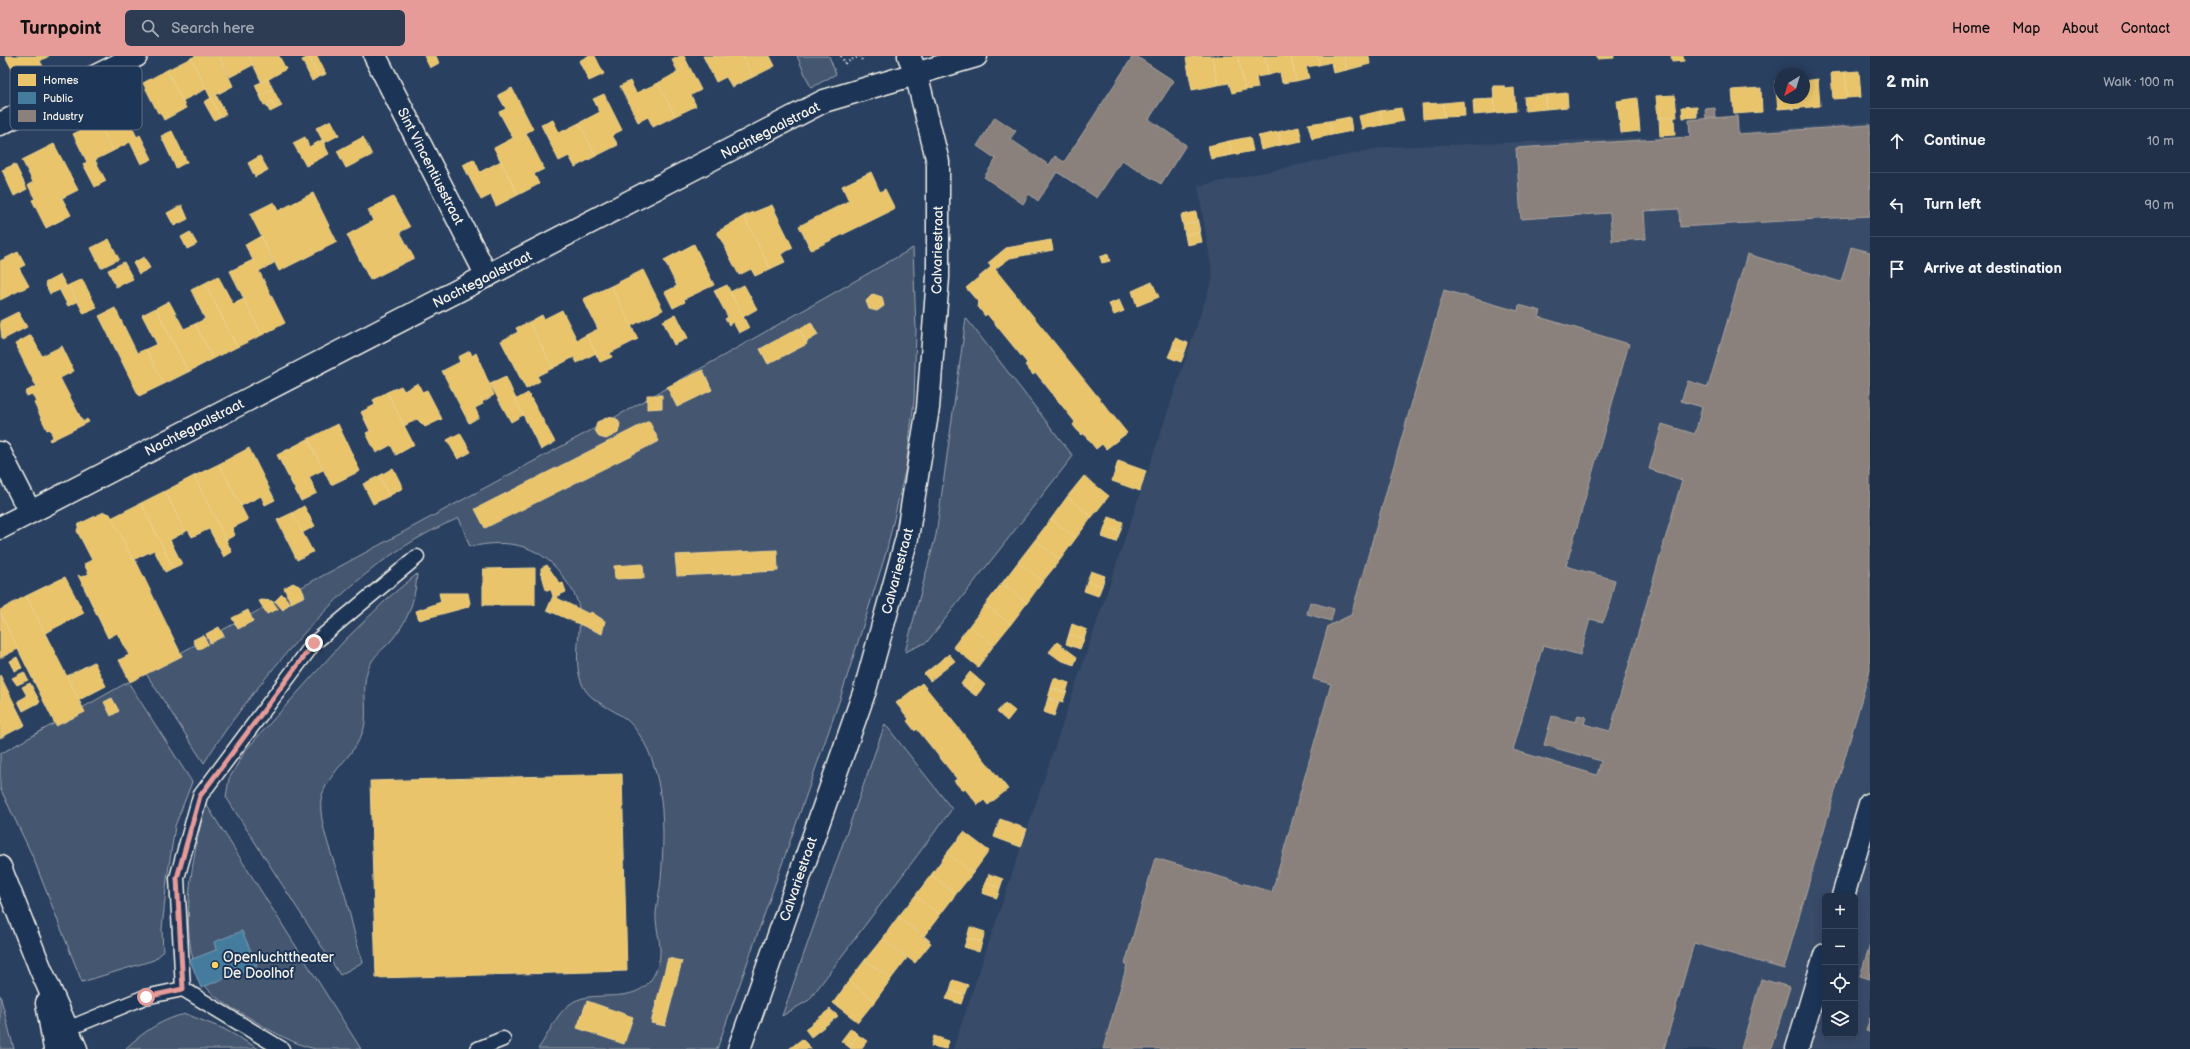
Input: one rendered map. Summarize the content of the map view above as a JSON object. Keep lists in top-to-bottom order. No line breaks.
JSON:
{"streets":{"street":["Nachtegaalstraat","Sint Vincentiusstraat","Calvariestraat"]},"crossings":[["Nachtegaalstraat","Sint Vincentiusstraat"],["Nachtegaalstraat","Calvariestraat"]],"places":["Openluchttheater De Doolhof"],"legend":["Homes","Public","Industry"],"north":"bottom left","page":{"header":"Turnpoint","search":"Search here","nav":["Home","Map","About","Contact"],"heading":["2 min","Walk · 100 m"],"list":[["Continue","10 m"],["Turn left","90 m"],"Arrive at destination"],"map_buttons":["+","−"]}}
